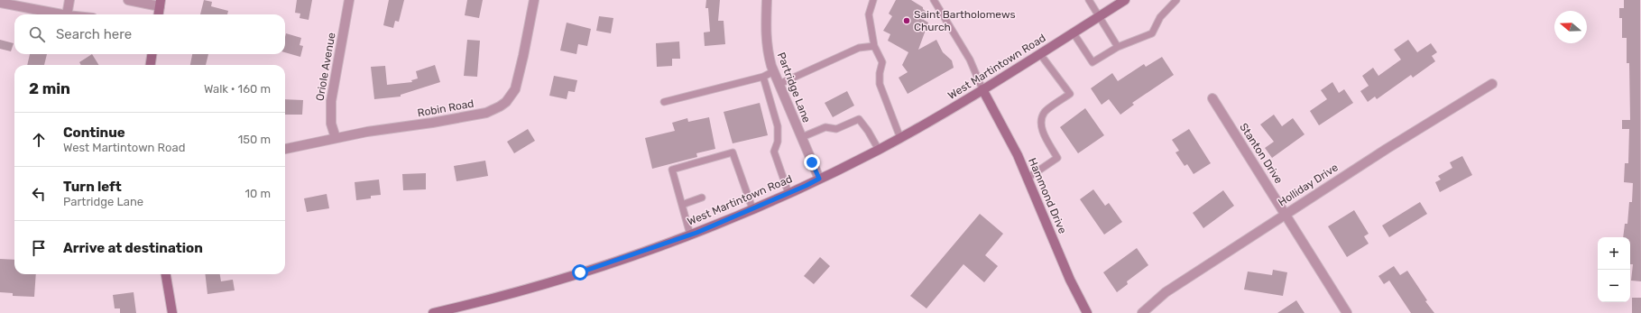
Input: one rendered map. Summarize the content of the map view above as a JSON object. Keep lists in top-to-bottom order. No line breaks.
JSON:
{"streets":{"main road":["West Martintown Road","Hammond Drive"],"street":["Oriole Avenue","Partridge Lane","Robin Road","Stanton Drive","Holliday Drive"]},"crossings":[["Oriole Avenue","Robin Road"],["West Martintown Road","Partridge Lane"],["West Martintown Road","Hammond Drive"],["Stanton Drive","Holliday Drive"]],"places":["Saint Bartholomews Church"],"north":"left","page":{"search":"Search here","heading":["2 min","Walk · 160 m"],"list":[["Continue","West Martintown Road","150 m"],["Turn left","Partridge Lane","10 m"],"Arrive at destination"],"map_buttons":["+","−"]}}
